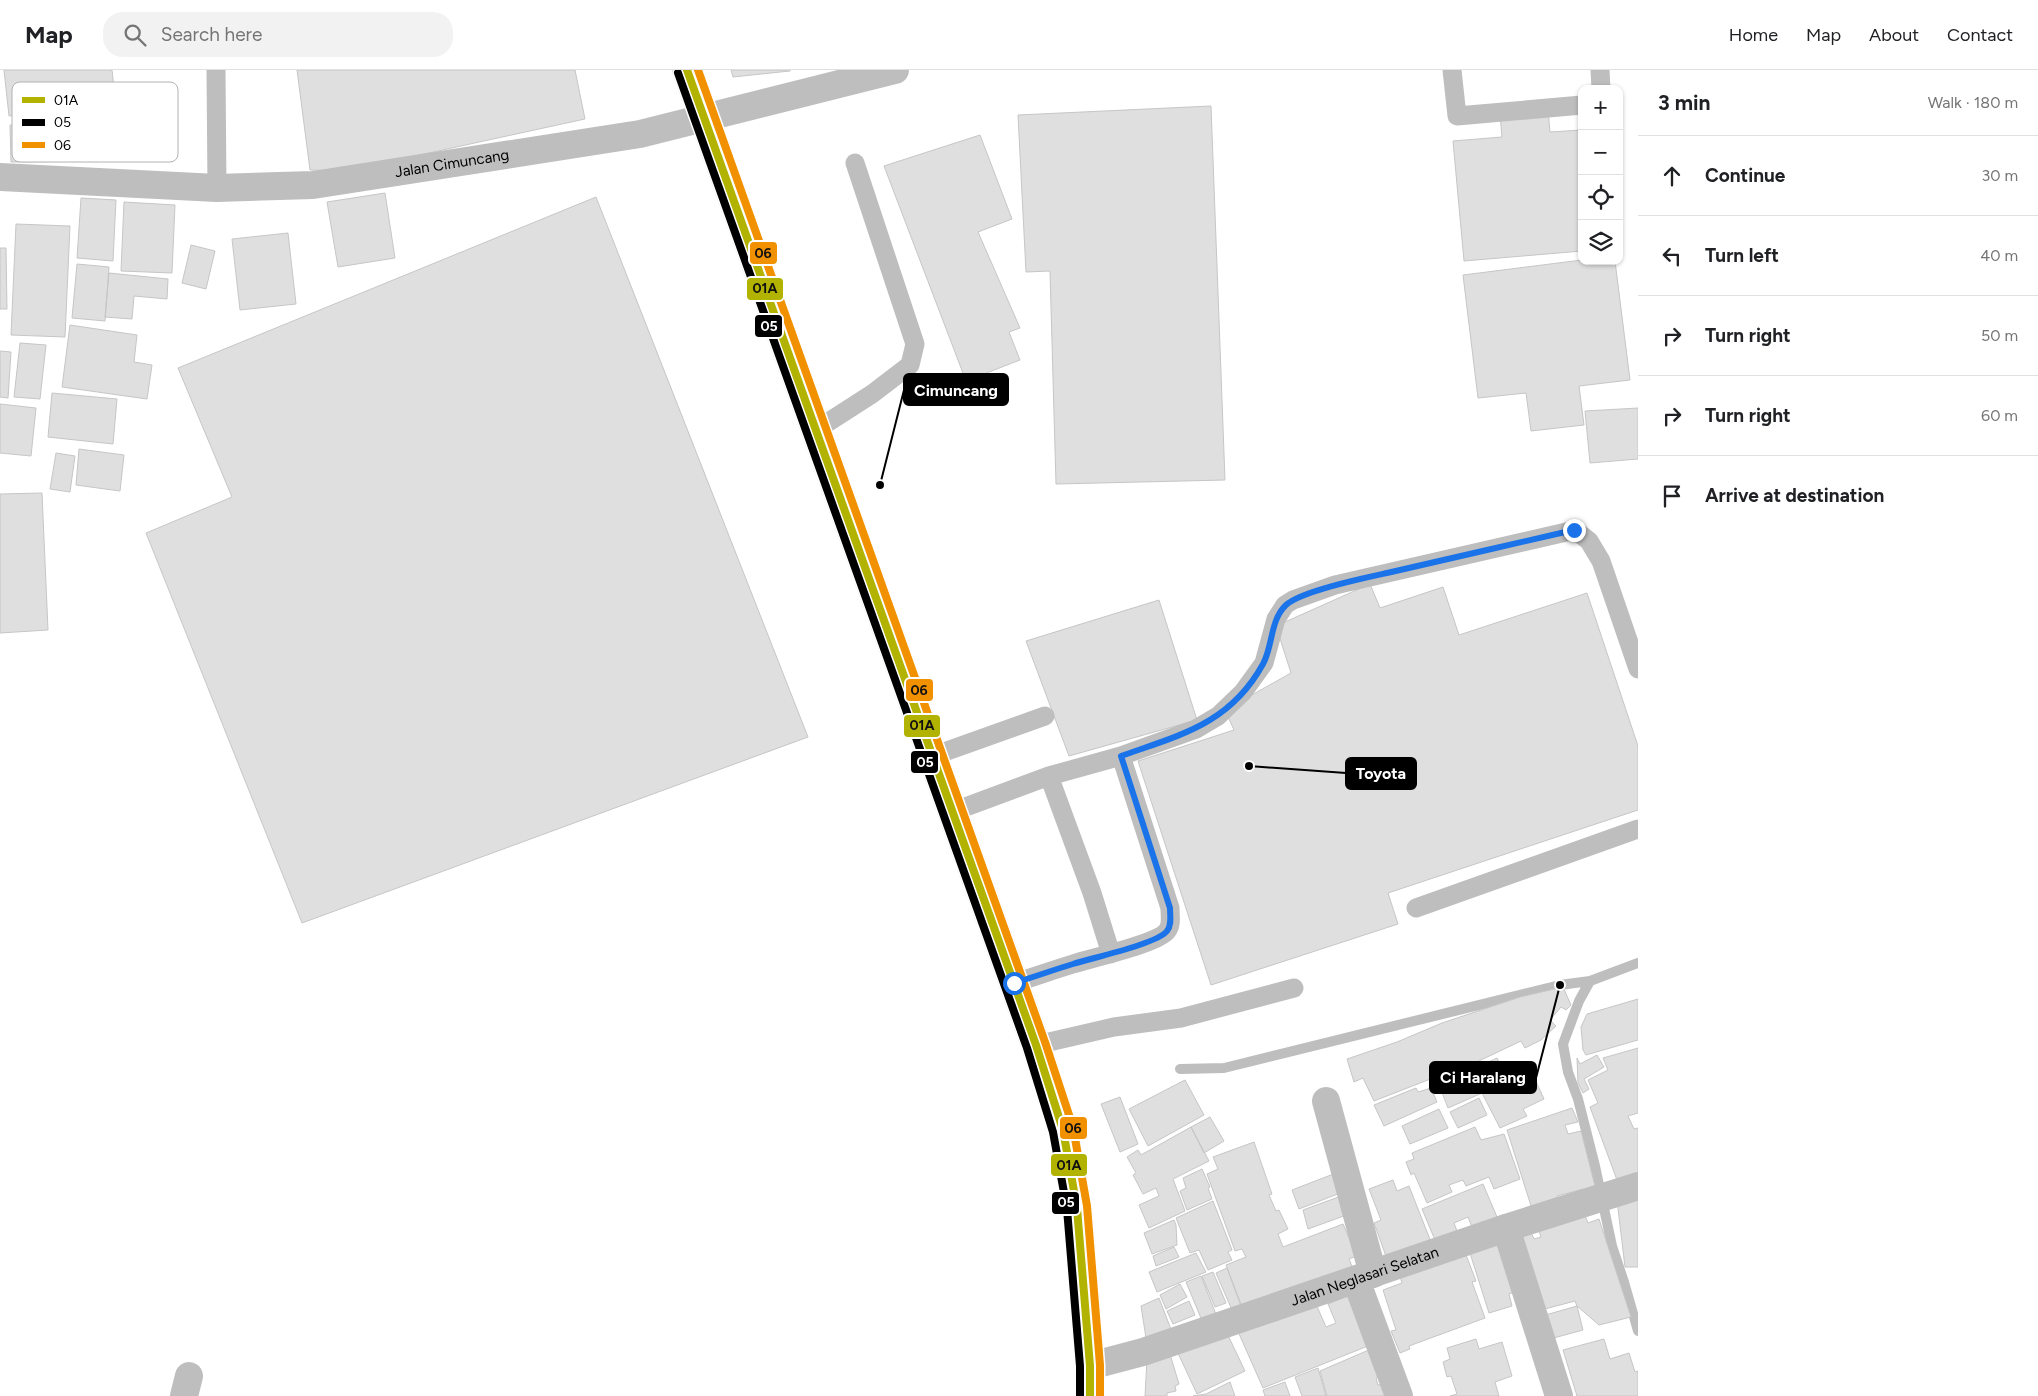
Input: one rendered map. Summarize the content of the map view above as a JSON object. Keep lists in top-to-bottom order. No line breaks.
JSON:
{"streets":{"main road":["Jalan Cimuncang","Jalan Neglasari Selatan"]},"places":["Cimuncang","Toyota","Ci Haralang"],"lines":["transit line 01A","transit line 06","transit line 05"],"legend":["01A","05","06"],"page":{"header":"Map","search":"Search here","nav":["Home","Map","About","Contact"],"heading":["3 min","Walk · 180 m"],"map_buttons":["+","−"],"list":[["Continue","30 m"],["Turn left","40 m"],["Turn right","50 m"],["Turn right","60 m"],"Arrive at destination"]}}
